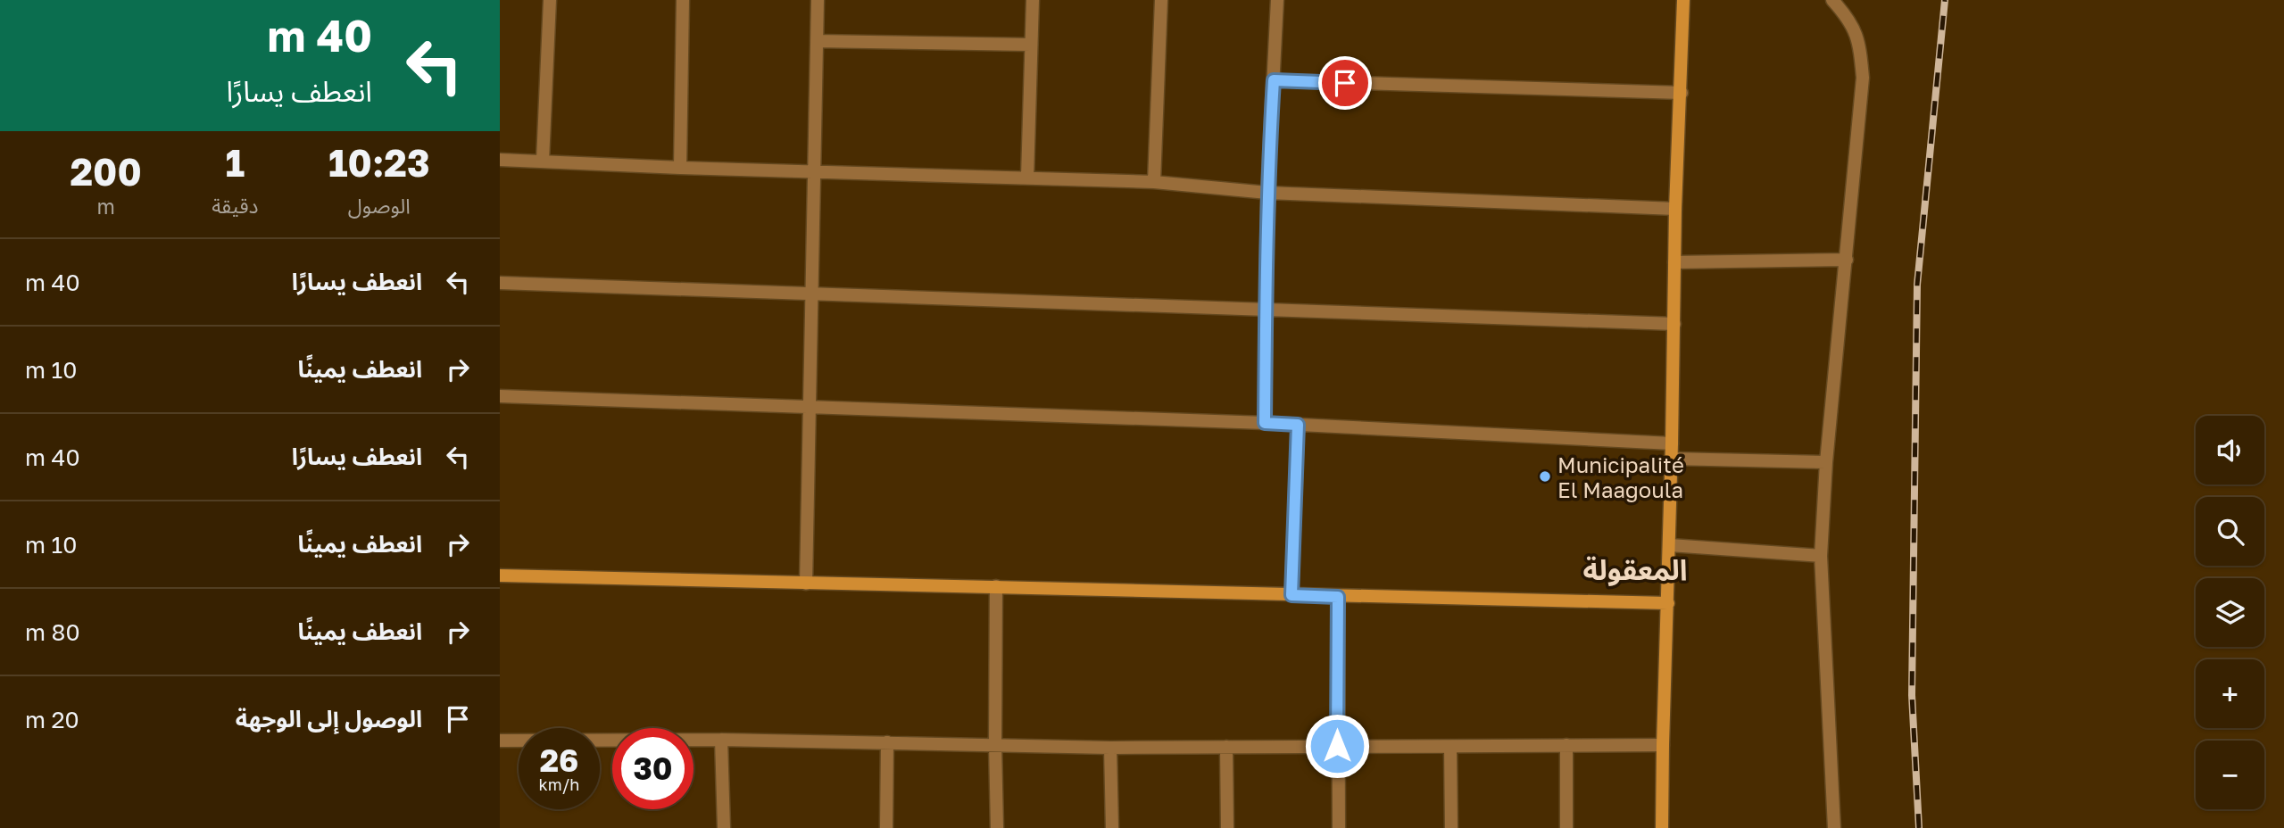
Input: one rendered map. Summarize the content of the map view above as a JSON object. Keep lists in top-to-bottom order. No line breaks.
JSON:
{"districts":["المعقولة"],"places":["Municipalité El Maagoula"],"page":{"turn":["40 m","انعطف يسارًا"],"eta":["10:23","الوصول","1","دقيقة","200","m"],"list":[{"name":"انعطف يسارًا","value":"40 m"},{"name":"انعطف يمينًا","value":"10 m"},{"name":"انعطف يسارًا","value":"40 m"},{"name":"انعطف يمينًا","value":"10 m"},{"name":"انعطف يمينًا","value":"80 m"},{"name":"الوصول إلى الوجهة","value":"20 m"}],"map_buttons":["+","−"],"speed":"26 km/h","limit":"30"}}
